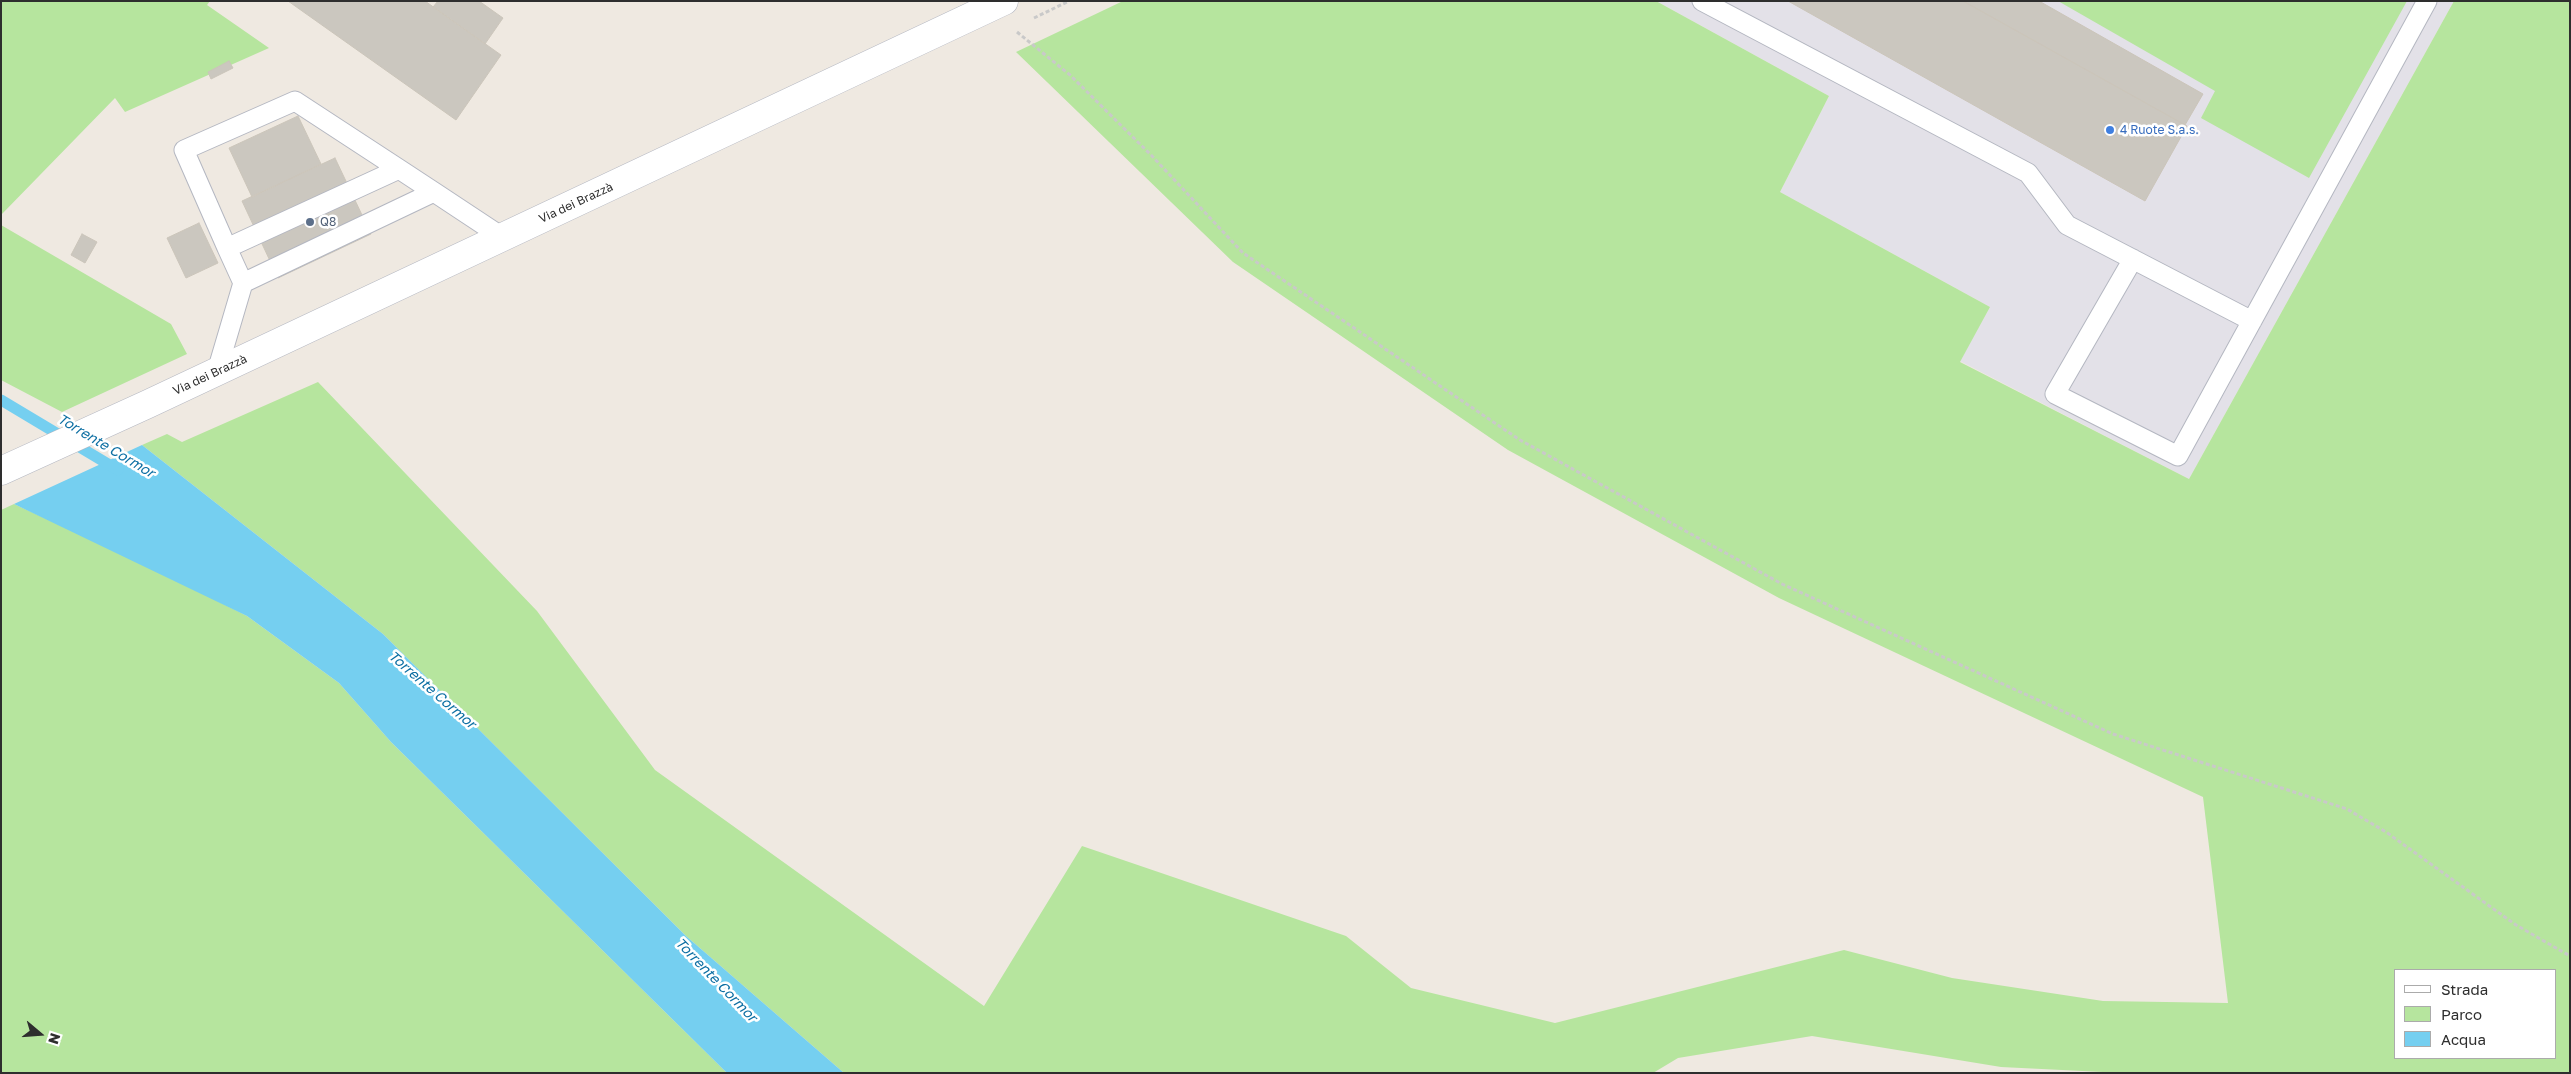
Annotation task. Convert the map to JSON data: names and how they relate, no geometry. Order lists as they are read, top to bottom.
{
  "streets": {
    "main road": ["Via dei Brazzà"]
  },
  "water": ["Torrente Cormor"],
  "places": ["4 Ruote S.a.s.", "Q8"],
  "legend": ["Strada", "Parco", "Acqua"],
  "north": "right"
}
